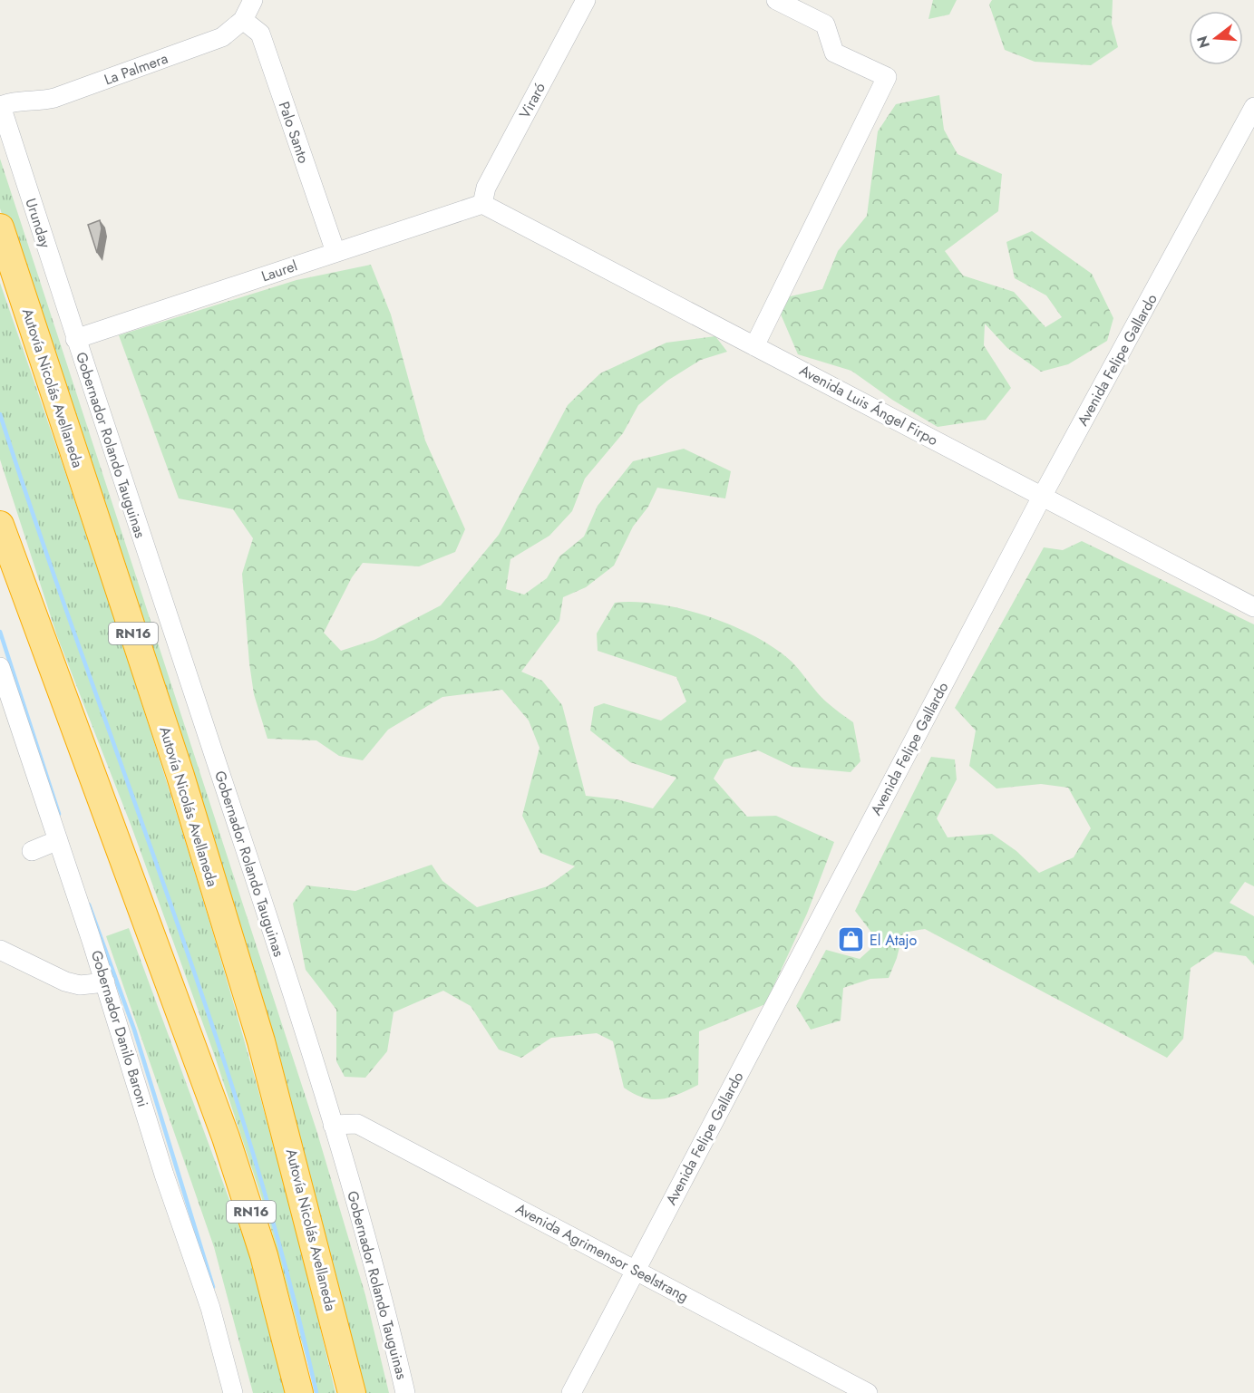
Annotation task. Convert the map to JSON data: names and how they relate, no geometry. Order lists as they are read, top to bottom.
{
  "streets": {
    "highway": ["Autovía Nicolás Avellaneda", "RN16"],
    "street": [
      "La Palmera",
      "Viraró",
      "Palo Santo",
      "Urunday",
      "Laurel",
      "Avenida Felipe Gallardo",
      "Avenida Luis Ángel Firpo",
      "Gobernador Rolando Tauguinas",
      "Gobernador Danilo Baroni",
      "Avenida Agrimensor Seelstrang"
    ]
  },
  "crossings": [
    ["La Palmera", "Palo Santo"],
    ["La Palmera", "Urunday"],
    ["Viraró", "Laurel"],
    ["Viraró", "Avenida Luis Ángel Firpo"],
    ["Palo Santo", "Laurel"],
    ["Urunday", "Laurel"],
    ["Urunday", "Gobernador Rolando Tauguinas"],
    ["Laurel", "Avenida Luis Ángel Firpo"],
    ["Laurel", "Gobernador Rolando Tauguinas"],
    ["Avenida Felipe Gallardo", "Avenida Luis Ángel Firpo"],
    ["Avenida Felipe Gallardo", "Avenida Agrimensor Seelstrang"],
    ["Gobernador Rolando Tauguinas", "Avenida Agrimensor Seelstrang"]
  ],
  "places": {
    "shop": ["El Atajo"]
  },
  "north": "left"
}
